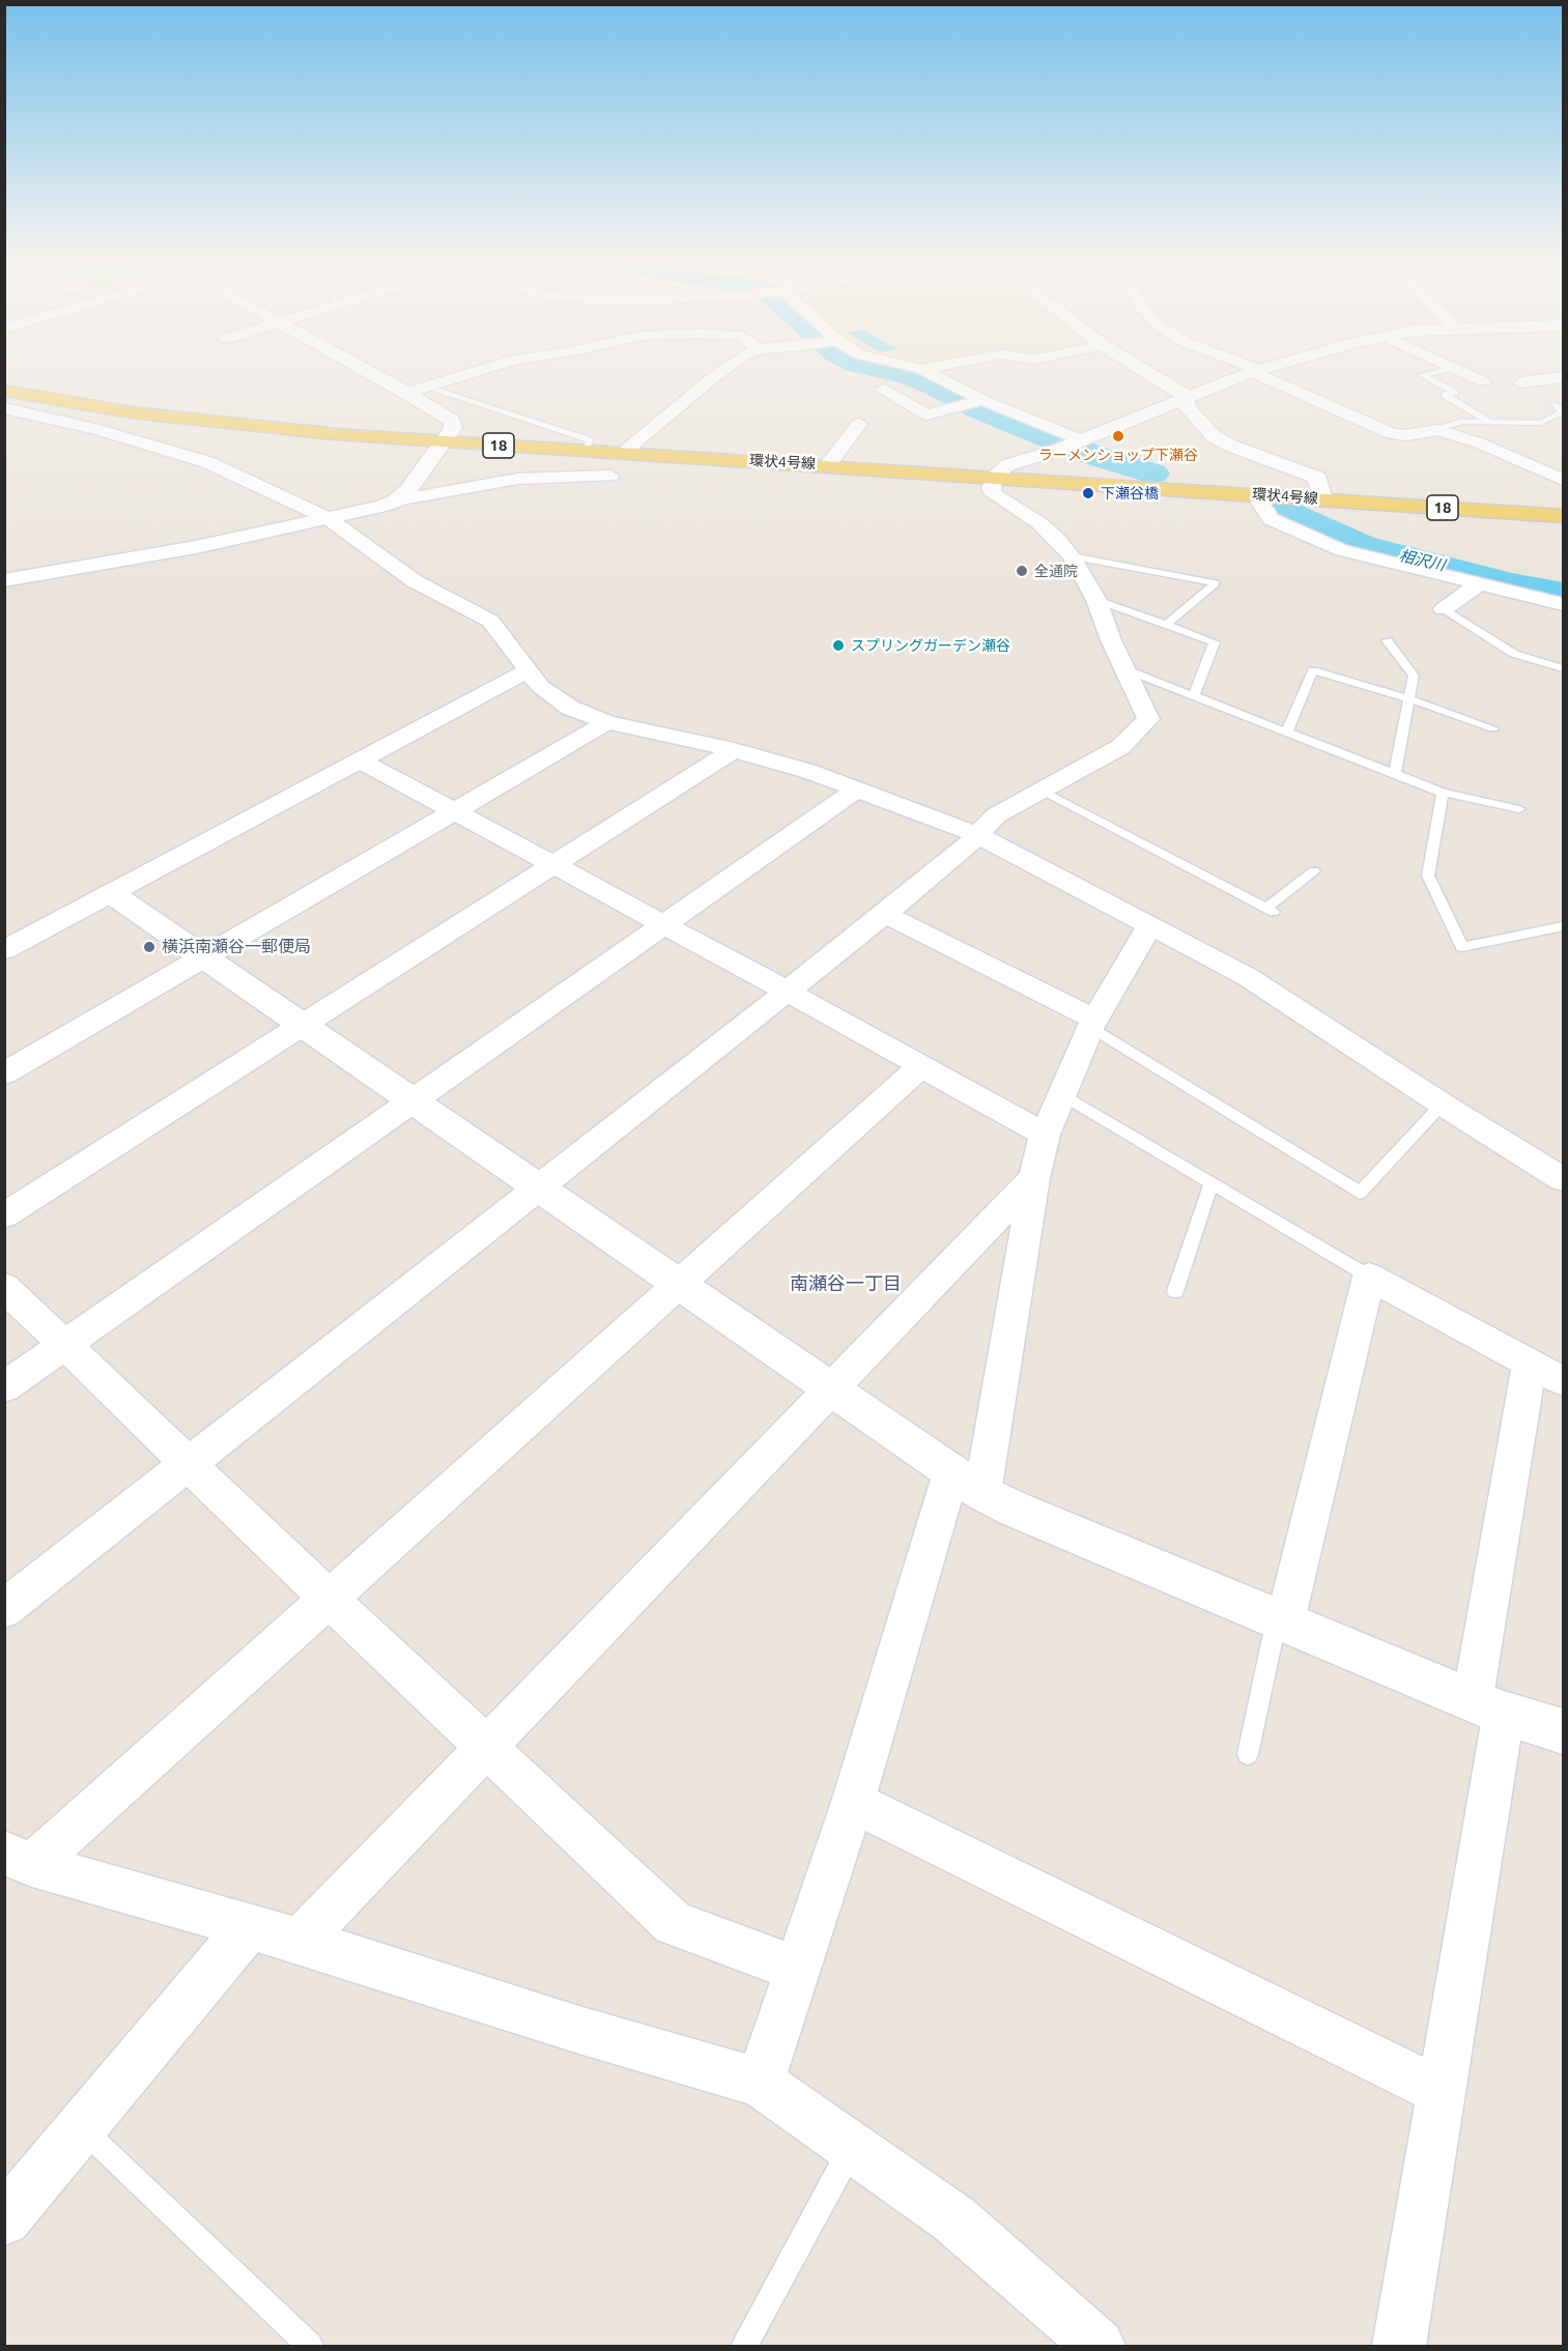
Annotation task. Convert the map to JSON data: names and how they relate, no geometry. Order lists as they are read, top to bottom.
{
  "streets": {
    "main road": ["18", "環状4号線"]
  },
  "districts": ["南瀬谷一丁目"],
  "water": ["相沢川"],
  "places": [
    "ラーメンショップ下瀬谷",
    "下瀬谷橋",
    "全通院",
    "スプリングガーデン瀬谷",
    "横浜南瀬谷一郵便局"
  ]
}
